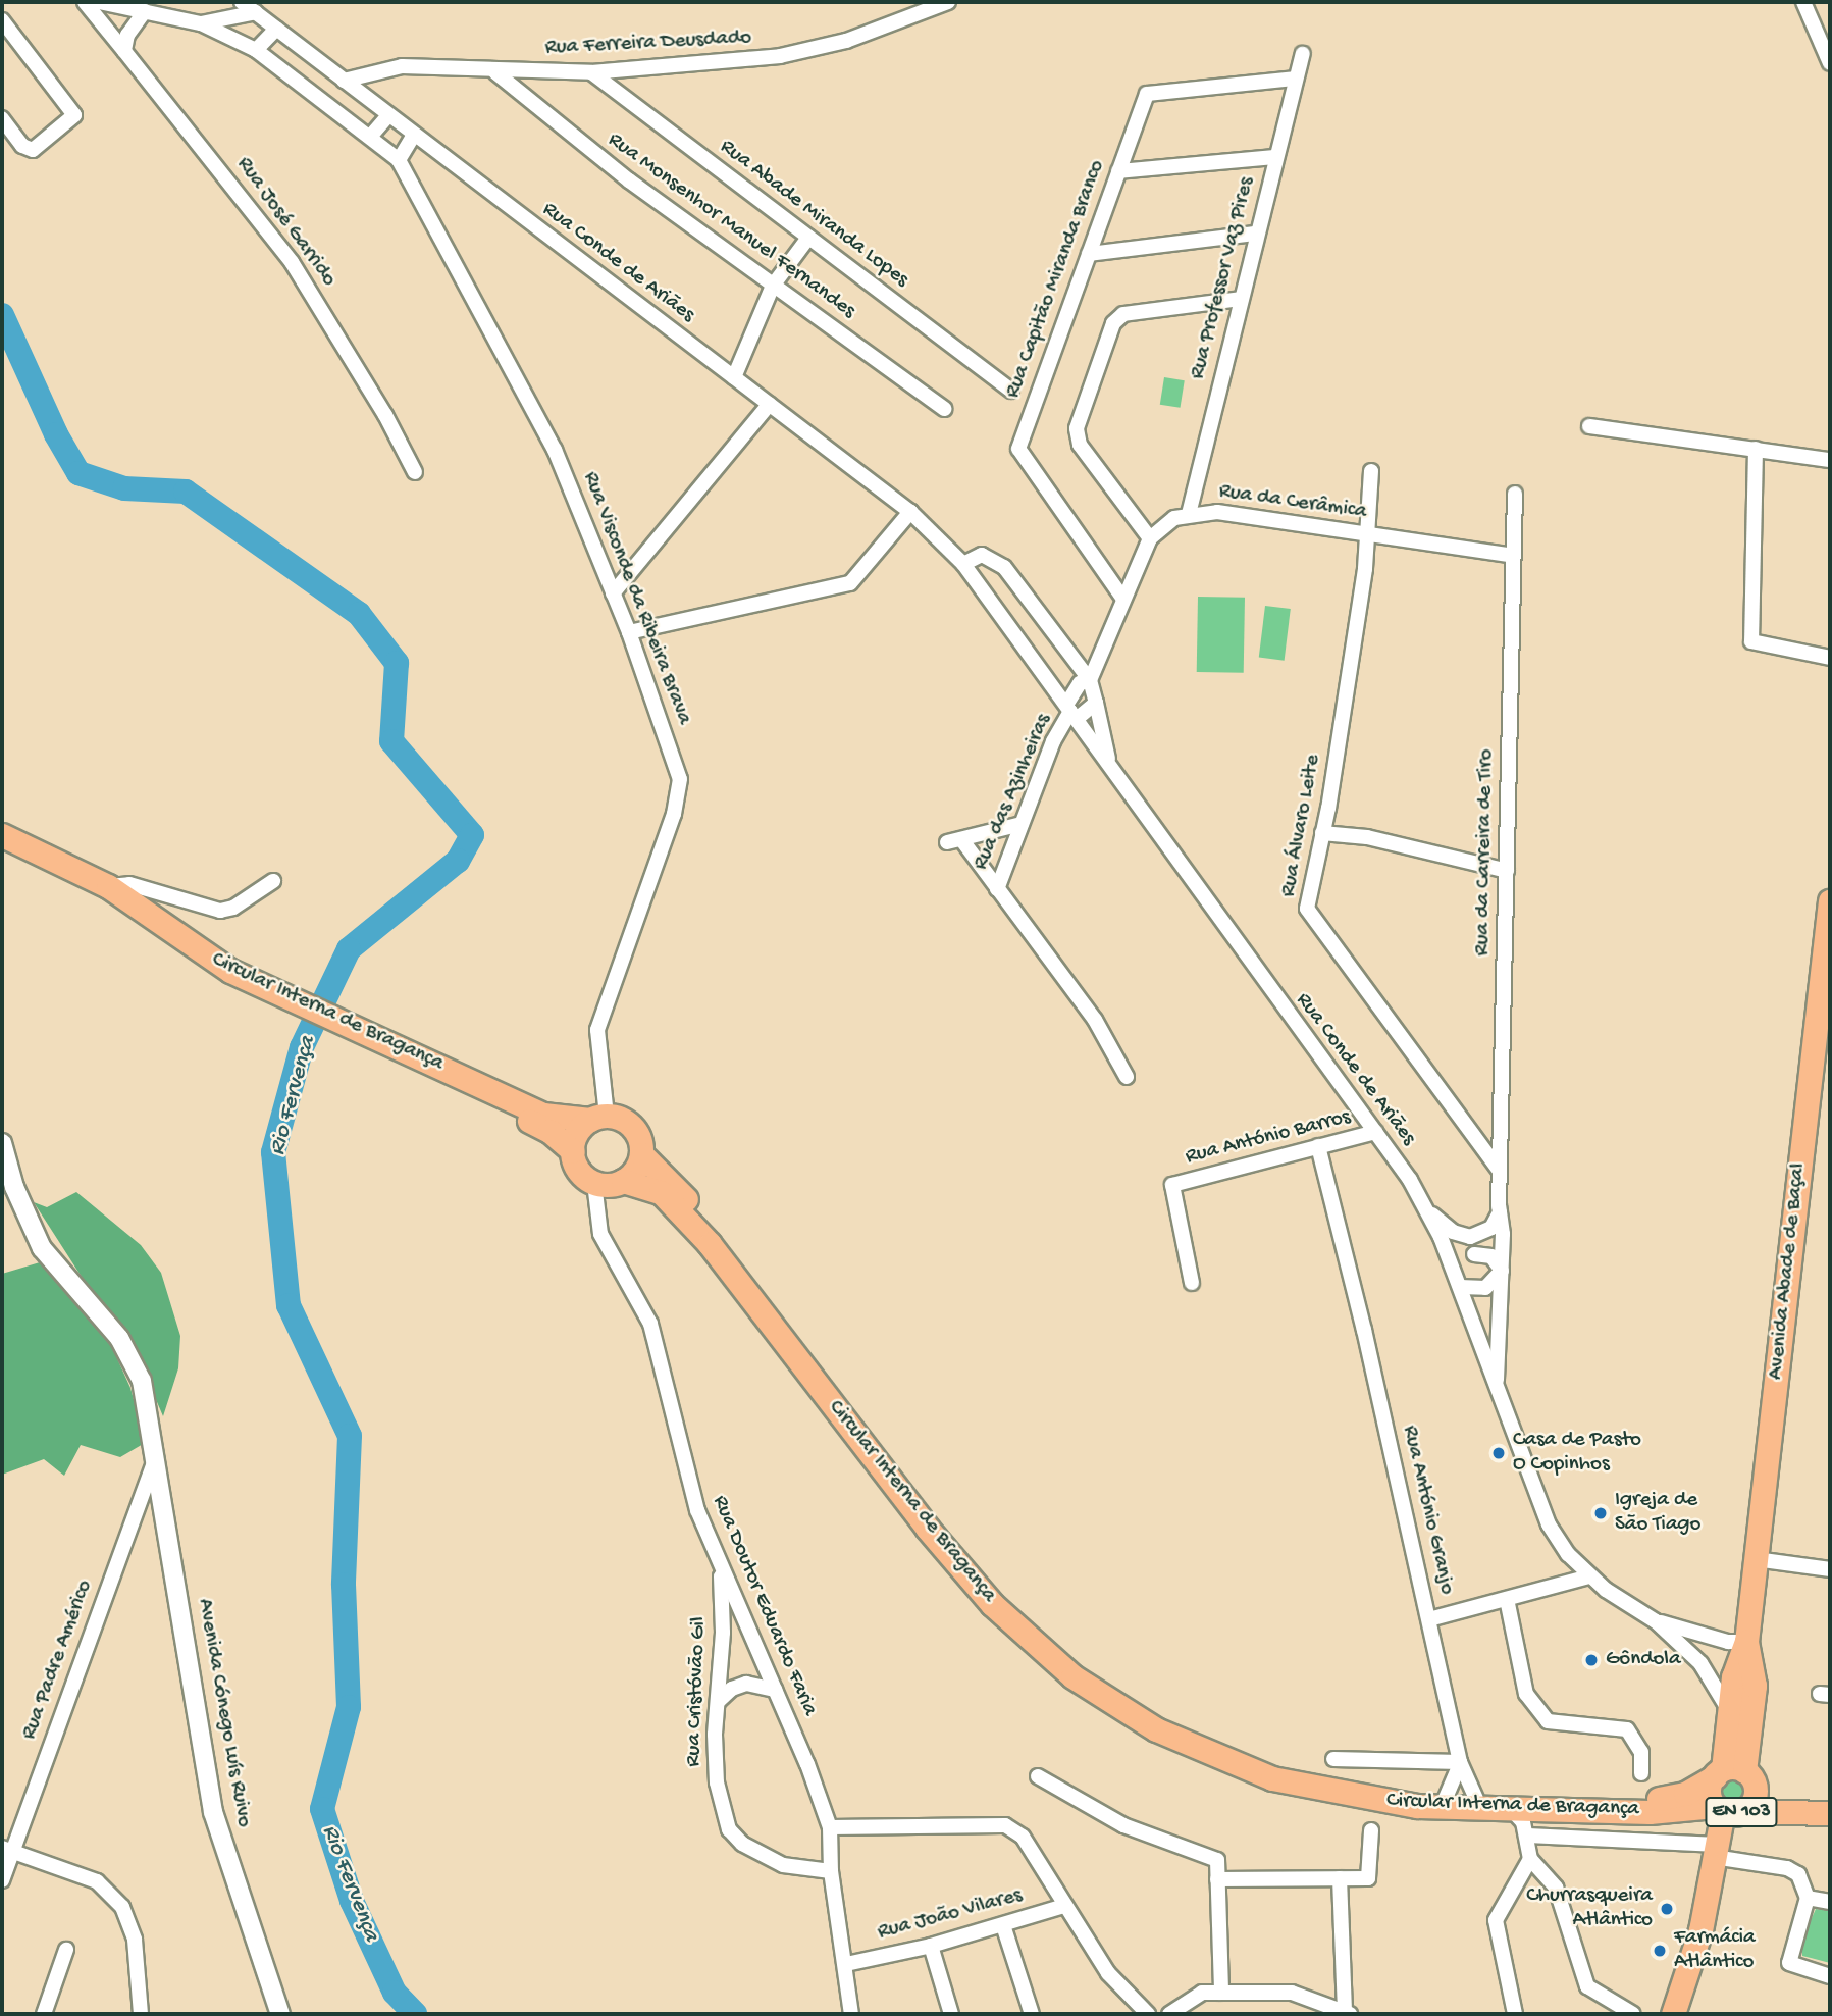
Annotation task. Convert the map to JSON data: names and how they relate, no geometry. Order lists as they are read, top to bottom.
{
  "streets": {
    "main road": ["Circular Interna de Bragança", "Avenida Abade de Baçal", "EN 103"],
    "street": [
      "Rua Ferreira Deusdado",
      "Rua Abade Miranda Lopes",
      "Rua José Garrido",
      "Rua Monsenhor Manuel Fernandes",
      "Rua Conde de Ariães",
      "Rua Professor Vaz Pires",
      "Rua Capitão Miranda Branco",
      "Rua da Cerâmica",
      "Rua Visconde da Ribeira Brava",
      "Rua das Azinheiras",
      "Rua Álvaro Leite",
      "Rua da Carreira de Tiro",
      "Rua António Barros",
      "Rua António Granjo",
      "Rua Doutor Eduardo Faria",
      "Rua Padre Américo",
      "Rua Cristóvão Gil",
      "Avenida Cónego Luís Ruivo",
      "Rua João Vilares"
    ]
  },
  "crossings": [
    ["Rua Ferreira Deusdado", "Rua Abade Miranda Lopes"],
    ["Rua Ferreira Deusdado", "Rua Monsenhor Manuel Fernandes"],
    ["Rua Ferreira Deusdado", "Rua Conde de Ariães"],
    ["Rua Conde de Ariães", "Rua das Azinheiras"],
    ["Rua Conde de Ariães", "Rua da Carreira de Tiro"],
    ["Rua Conde de Ariães", "Rua António Barros"],
    ["Rua Conde de Ariães", "Avenida Abade de Baçal"],
    ["Rua Professor Vaz Pires", "Rua Capitão Miranda Branco"],
    ["Rua Professor Vaz Pires", "Rua da Cerâmica"],
    ["Rua Capitão Miranda Branco", "Rua da Cerâmica"],
    ["Rua da Cerâmica", "Rua das Azinheiras"],
    ["Rua da Cerâmica", "Rua Álvaro Leite"],
    ["Rua da Cerâmica", "Rua da Carreira de Tiro"],
    ["Rua Visconde da Ribeira Brava", "Circular Interna de Bragança"],
    ["Rua Visconde da Ribeira Brava", "Rua Doutor Eduardo Faria"],
    ["Rua Álvaro Leite", "Rua da Carreira de Tiro"],
    ["Circular Interna de Bragança", "Avenida Abade de Baçal"],
    ["Circular Interna de Bragança", "Rua António Granjo"],
    ["Circular Interna de Bragança", "Rua Doutor Eduardo Faria"],
    ["Rua António Barros", "Rua António Granjo"],
    ["Rua Doutor Eduardo Faria", "Rua Cristóvão Gil"],
    ["Rua Doutor Eduardo Faria", "Rua João Vilares"],
    ["Rua Padre Américo", "Avenida Cónego Luís Ruivo"]
  ],
  "water": ["Rio Fervença"],
  "places": [
    "Casa de Pasto O Copinhos",
    "Igreja de São Tiago",
    "Gôndola",
    "Churrasqueira Atlântico",
    "Farmácia Atlântico"
  ]
}
